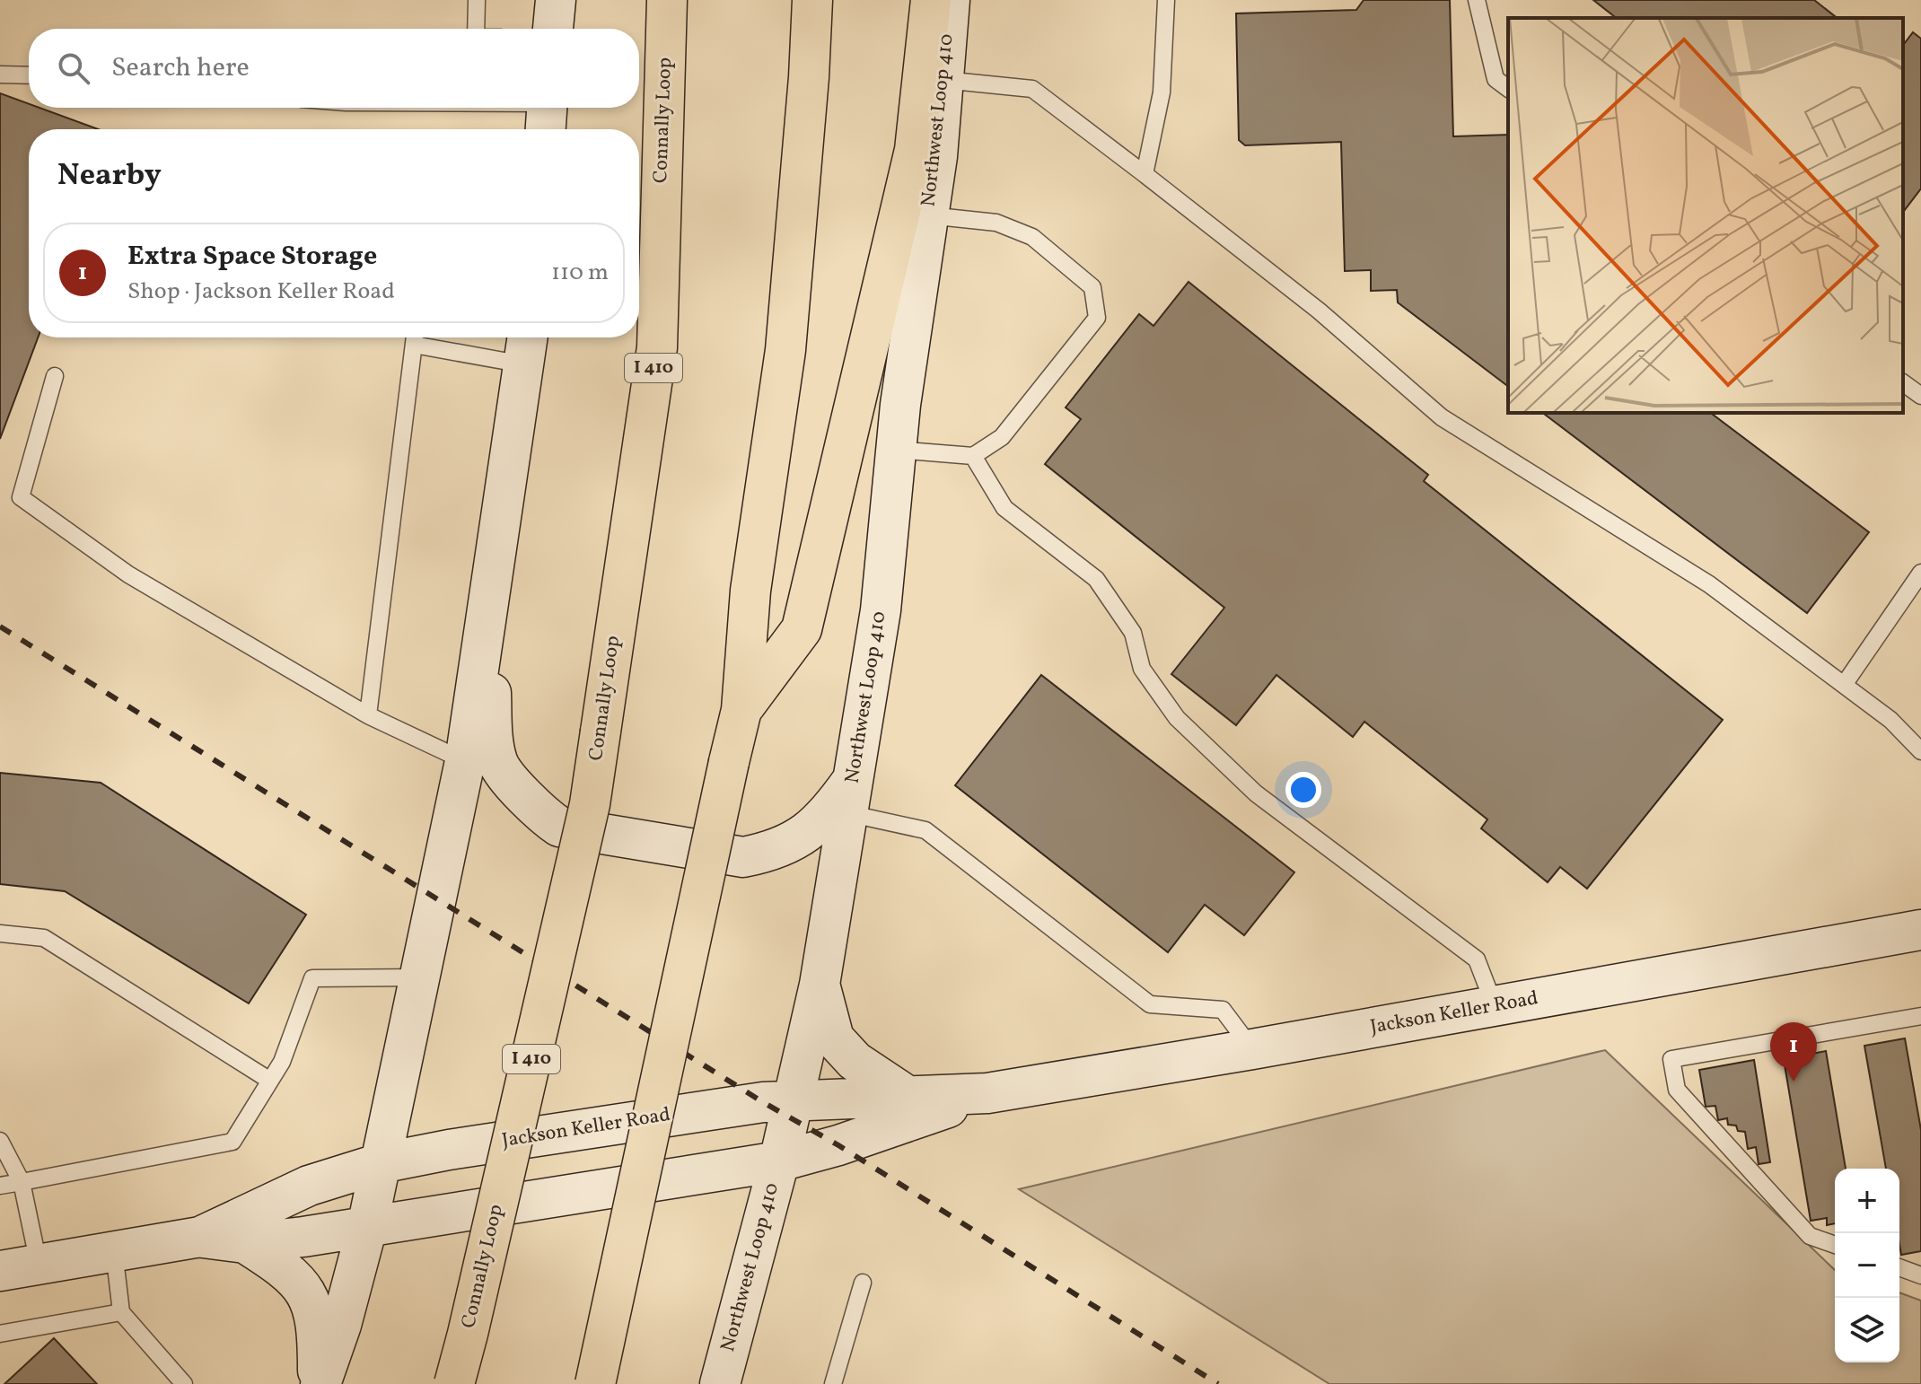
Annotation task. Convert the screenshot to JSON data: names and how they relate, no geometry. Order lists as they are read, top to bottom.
{
  "streets": {
    "highway": ["Connally Loop", "I 410"],
    "main road": ["Northwest Loop 410", "Jackson Keller Road"]
  },
  "crossings": [
    ["Northwest Loop 410", "Jackson Keller Road"]
  ],
  "page": {
    "search": "Search here",
    "heading": "Nearby",
    "list": [
      {
        "mark": "1",
        "name": "Extra Space Storage",
        "note": "Shop · Jackson Keller Road",
        "value": "110 m"
      }
    ],
    "pins": "1",
    "map_buttons": ["+", "−"]
  }
}
